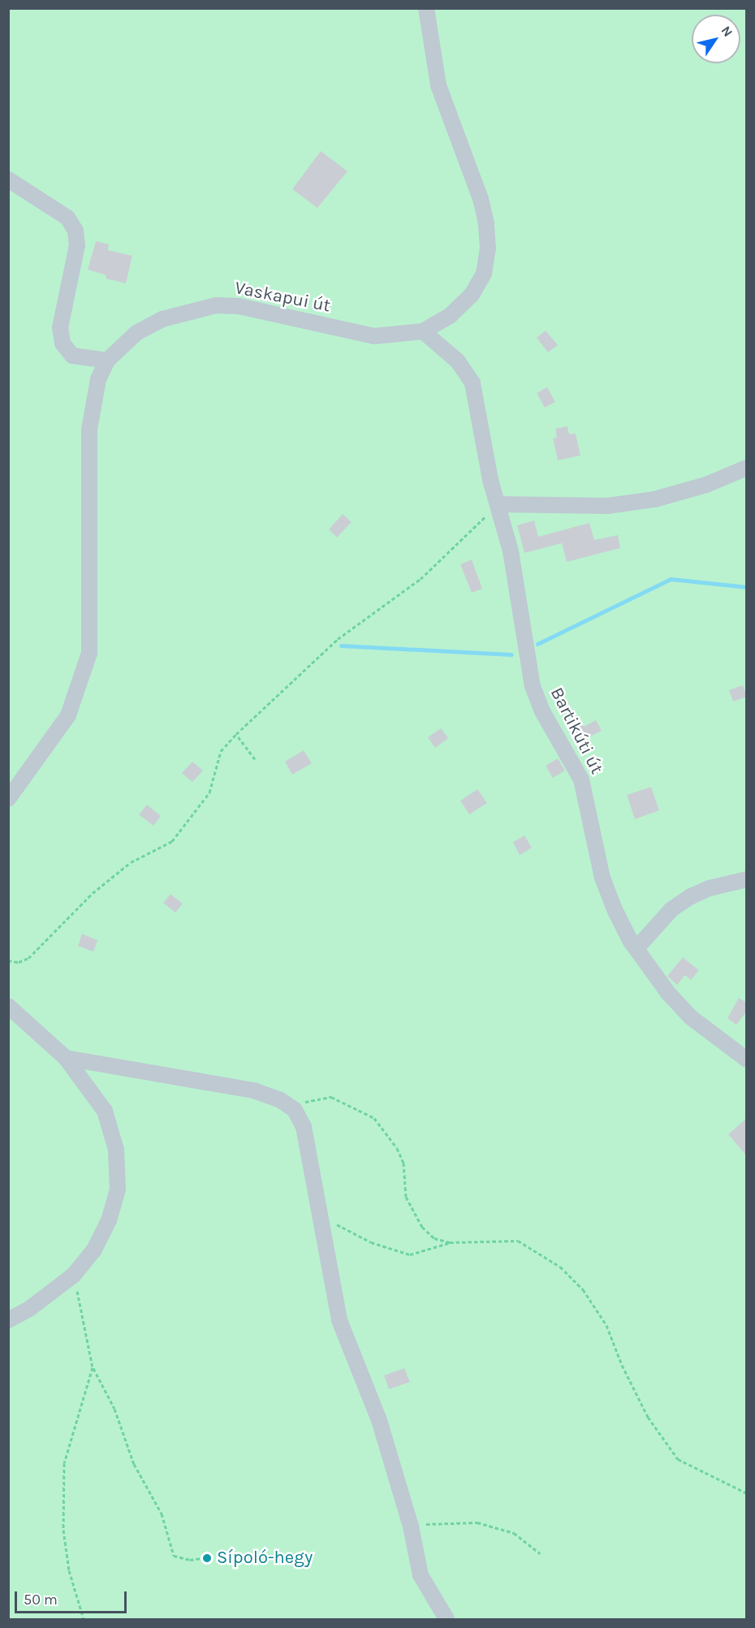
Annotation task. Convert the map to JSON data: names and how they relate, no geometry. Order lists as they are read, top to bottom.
{
  "streets": {
    "street": ["Vaskapui út", "Bartikúti út"]
  },
  "crossings": [
    ["Vaskapui út", "Bartikúti út"]
  ],
  "places": ["Sípoló-hegy"],
  "scale_bar": "50 m",
  "north": "top right"
}
